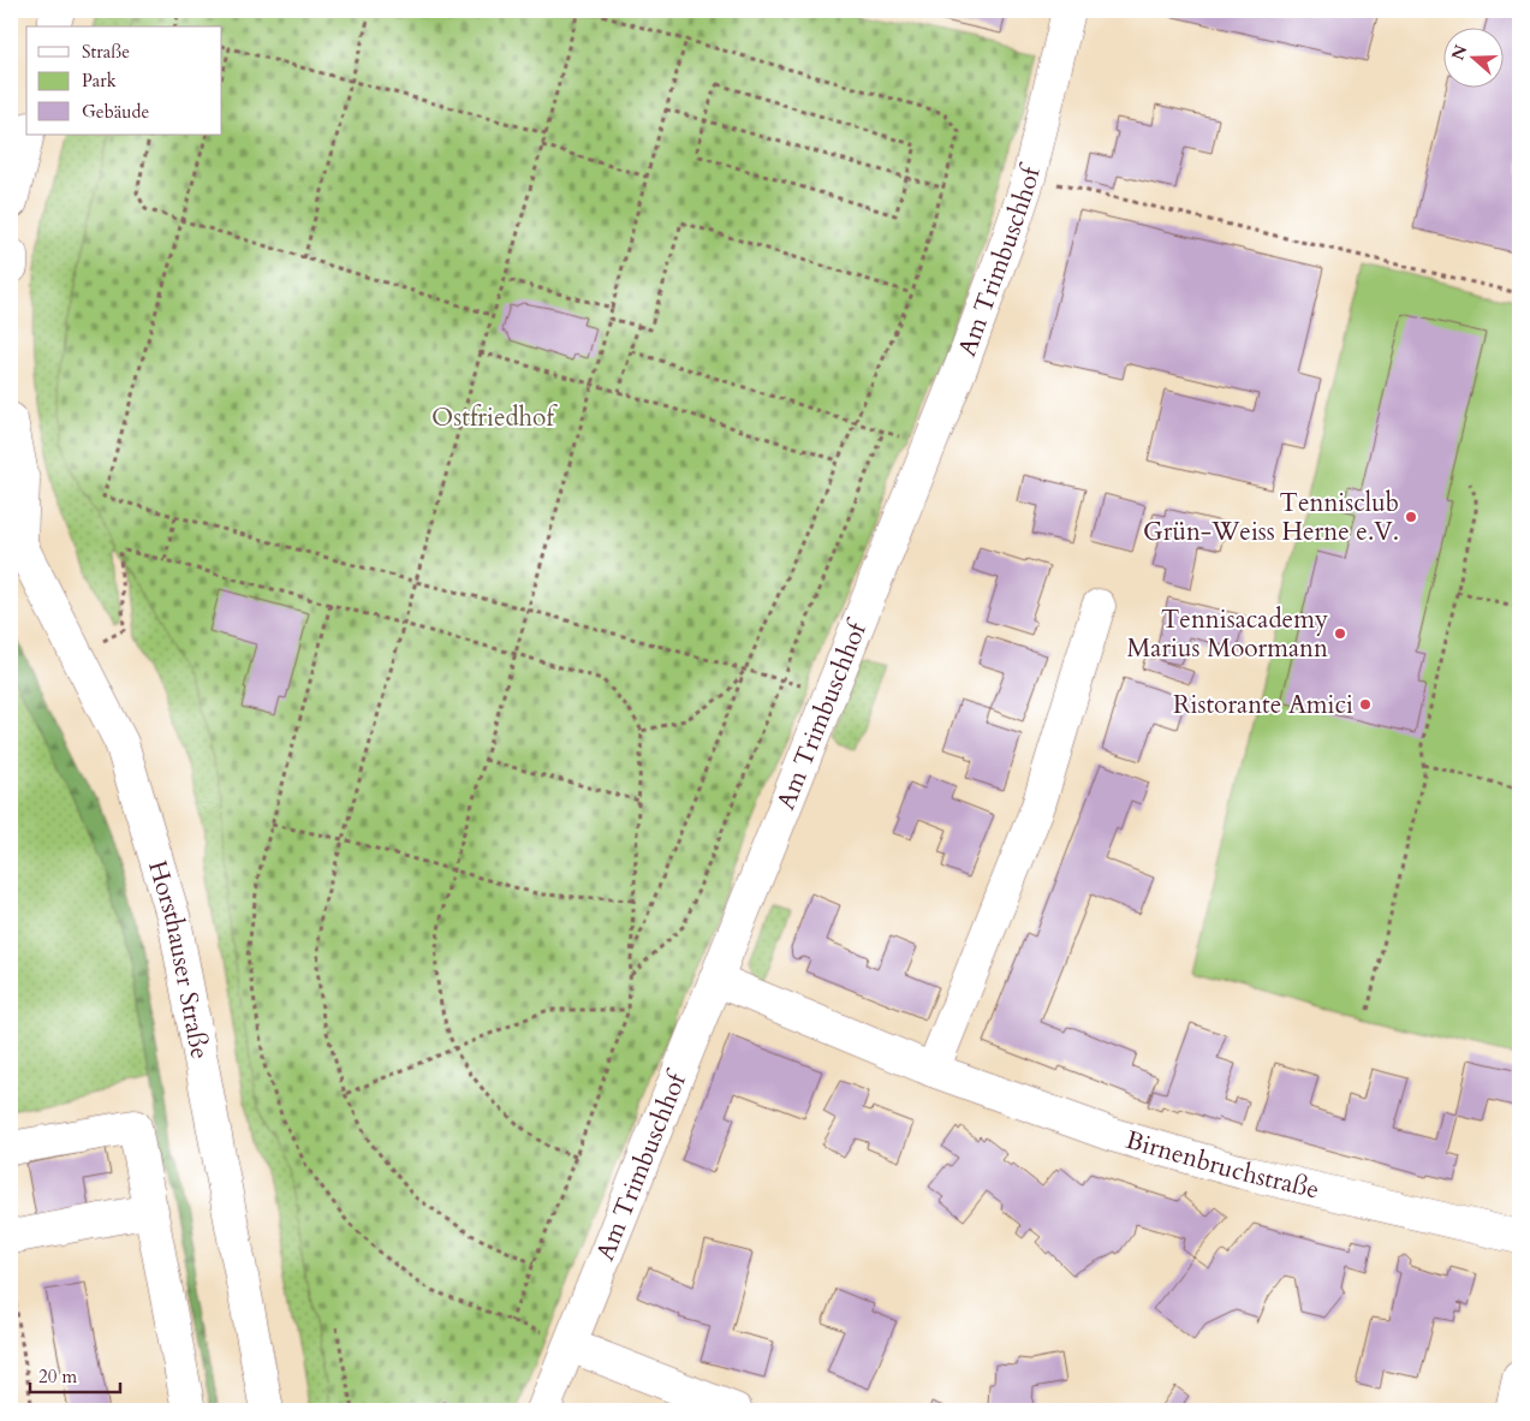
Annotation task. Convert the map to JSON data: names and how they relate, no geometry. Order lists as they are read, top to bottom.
{
  "streets": {
    "street": ["Am Trimbuschhof", "Horsthauser Straße", "Birnenbruchstraße"]
  },
  "crossings": [
    ["Am Trimbuschhof", "Birnenbruchstraße"]
  ],
  "parks": ["Ostfriedhof"],
  "places": ["Tennisclub Grün-Weiss Herne e.V.", "Tennisacademy Marius Moormann", "Ristorante Amici"],
  "legend": ["Straße", "Park", "Gebäude"],
  "scale_bar": "20 m",
  "north": "left"
}
